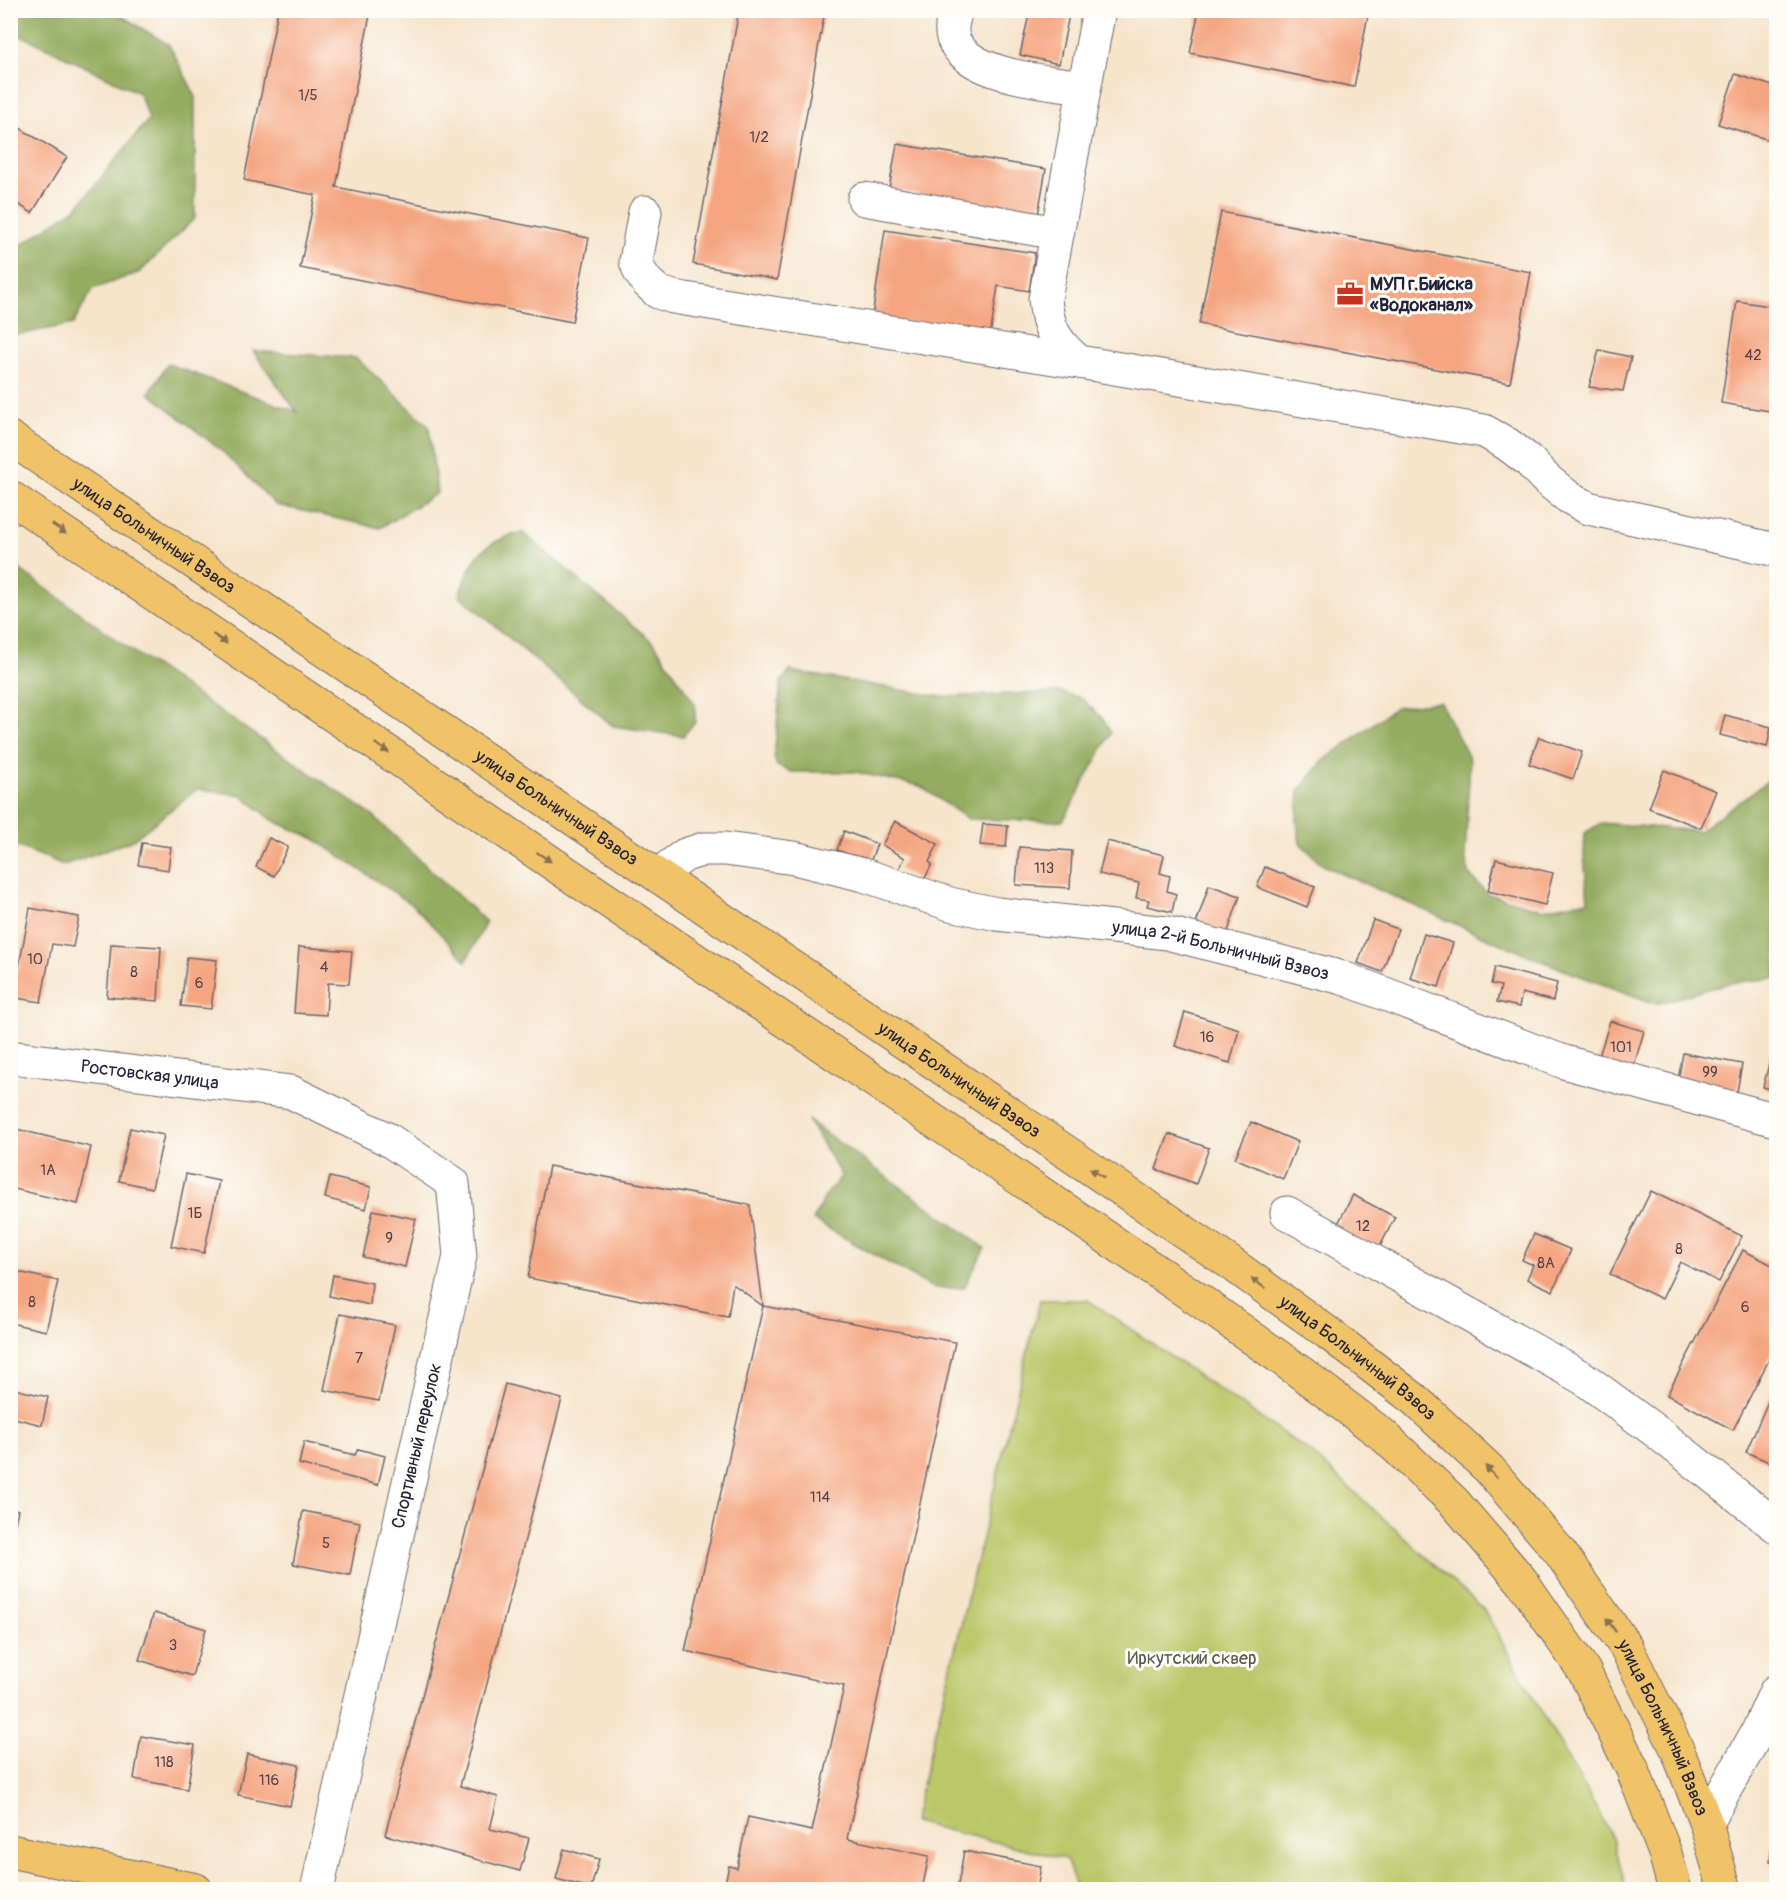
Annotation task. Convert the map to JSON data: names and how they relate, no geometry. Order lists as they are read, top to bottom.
{
  "streets": {
    "main road": ["улица Больничный Взвоз"],
    "street": ["улица 2-й Больничный Взвоз", "Ростовская улица", "Спортивный переулок"]
  },
  "crossings": [
    ["улица Больничный Взвоз", "улица 2-й Больничный Взвоз"],
    ["Ростовская улица", "Спортивный переулок"]
  ],
  "parks": ["Иркутский сквер"],
  "places": {
    "office": ["МУП г.Бийска «Водоканал»"]
  },
  "house_numbers": [
    "1/5",
    "1/2",
    "42",
    "113",
    "10",
    "4",
    "8",
    "6",
    "16",
    "101",
    "99",
    "1А",
    "1Б",
    "12",
    "9",
    "8",
    "8А",
    "8",
    "6",
    "7",
    "114",
    "5",
    "3",
    "118",
    "116"
  ]
}
